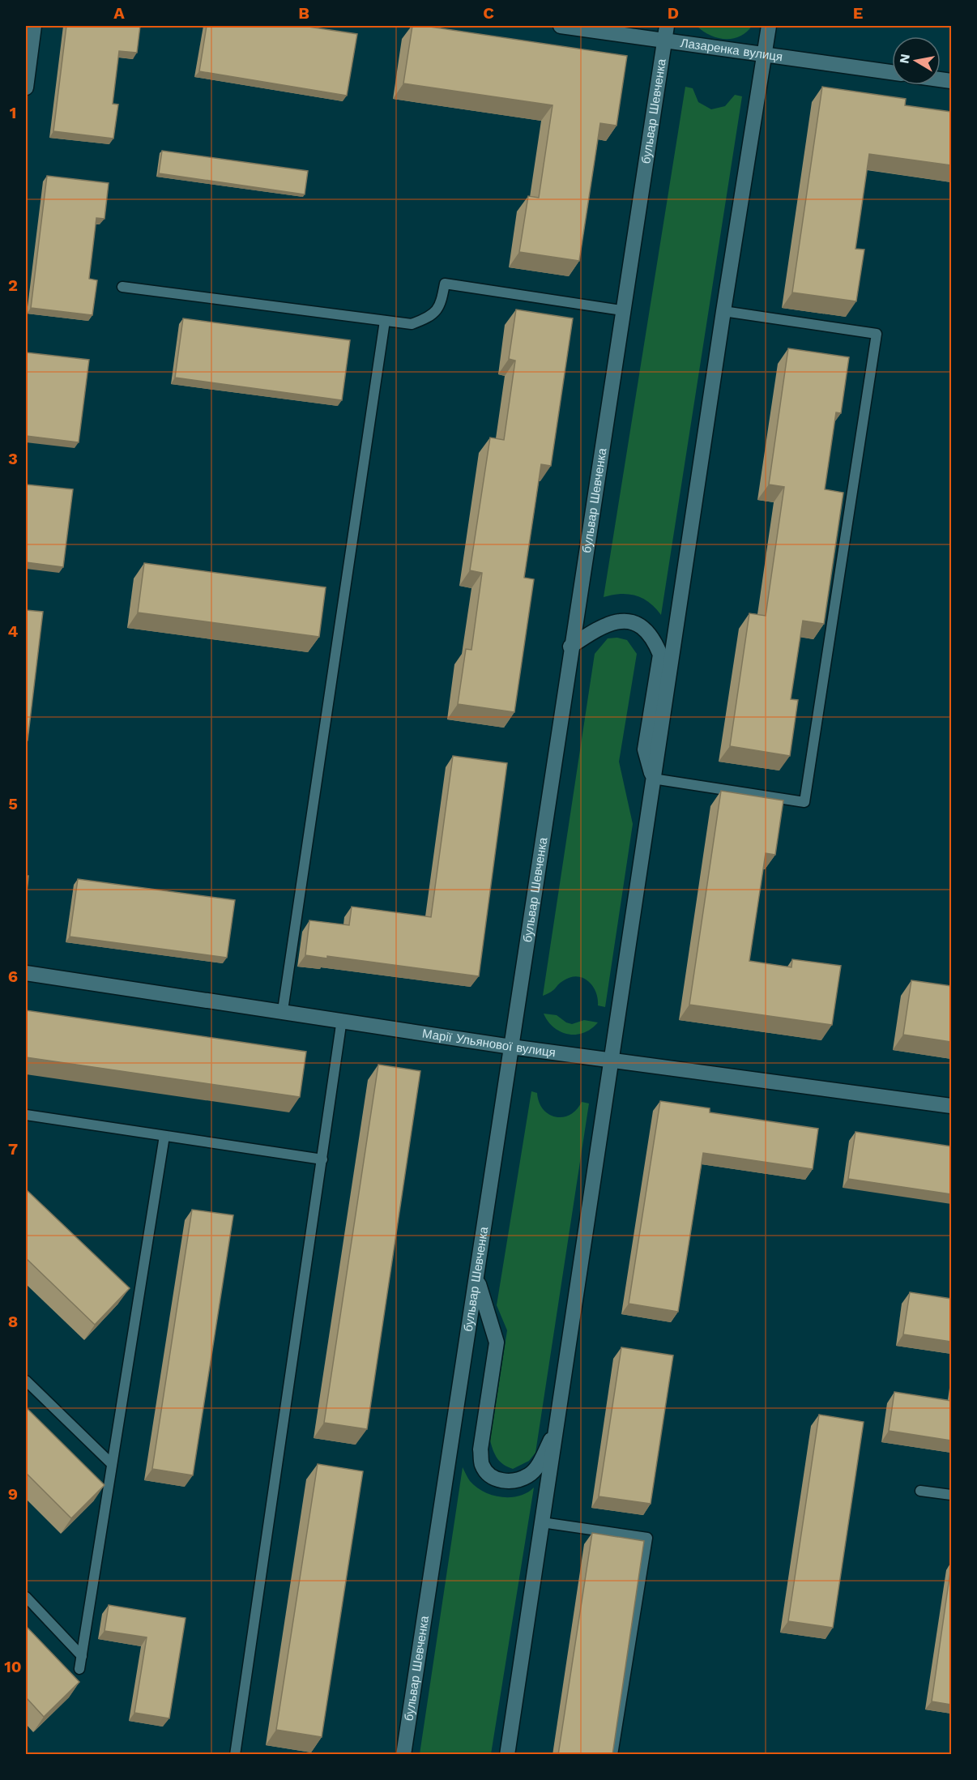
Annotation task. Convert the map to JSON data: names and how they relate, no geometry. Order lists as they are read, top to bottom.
{
  "streets": {
    "main road": ["Лазаренка вулиця", "бульвар Шевченка", "Марії Ульянової вулиця"]
  },
  "crossings": [
    ["Лазаренка вулиця", "бульвар Шевченка"],
    ["бульвар Шевченка", "Марії Ульянової вулиця"]
  ],
  "north": "left",
  "grid": {
    "columns": [
      "A",
      "B",
      "C",
      "D",
      "E"
    ],
    "rows": [
      "1",
      "2",
      "3",
      "4",
      "5",
      "6",
      "7",
      "8",
      "9",
      "10"
    ]
  }
}
